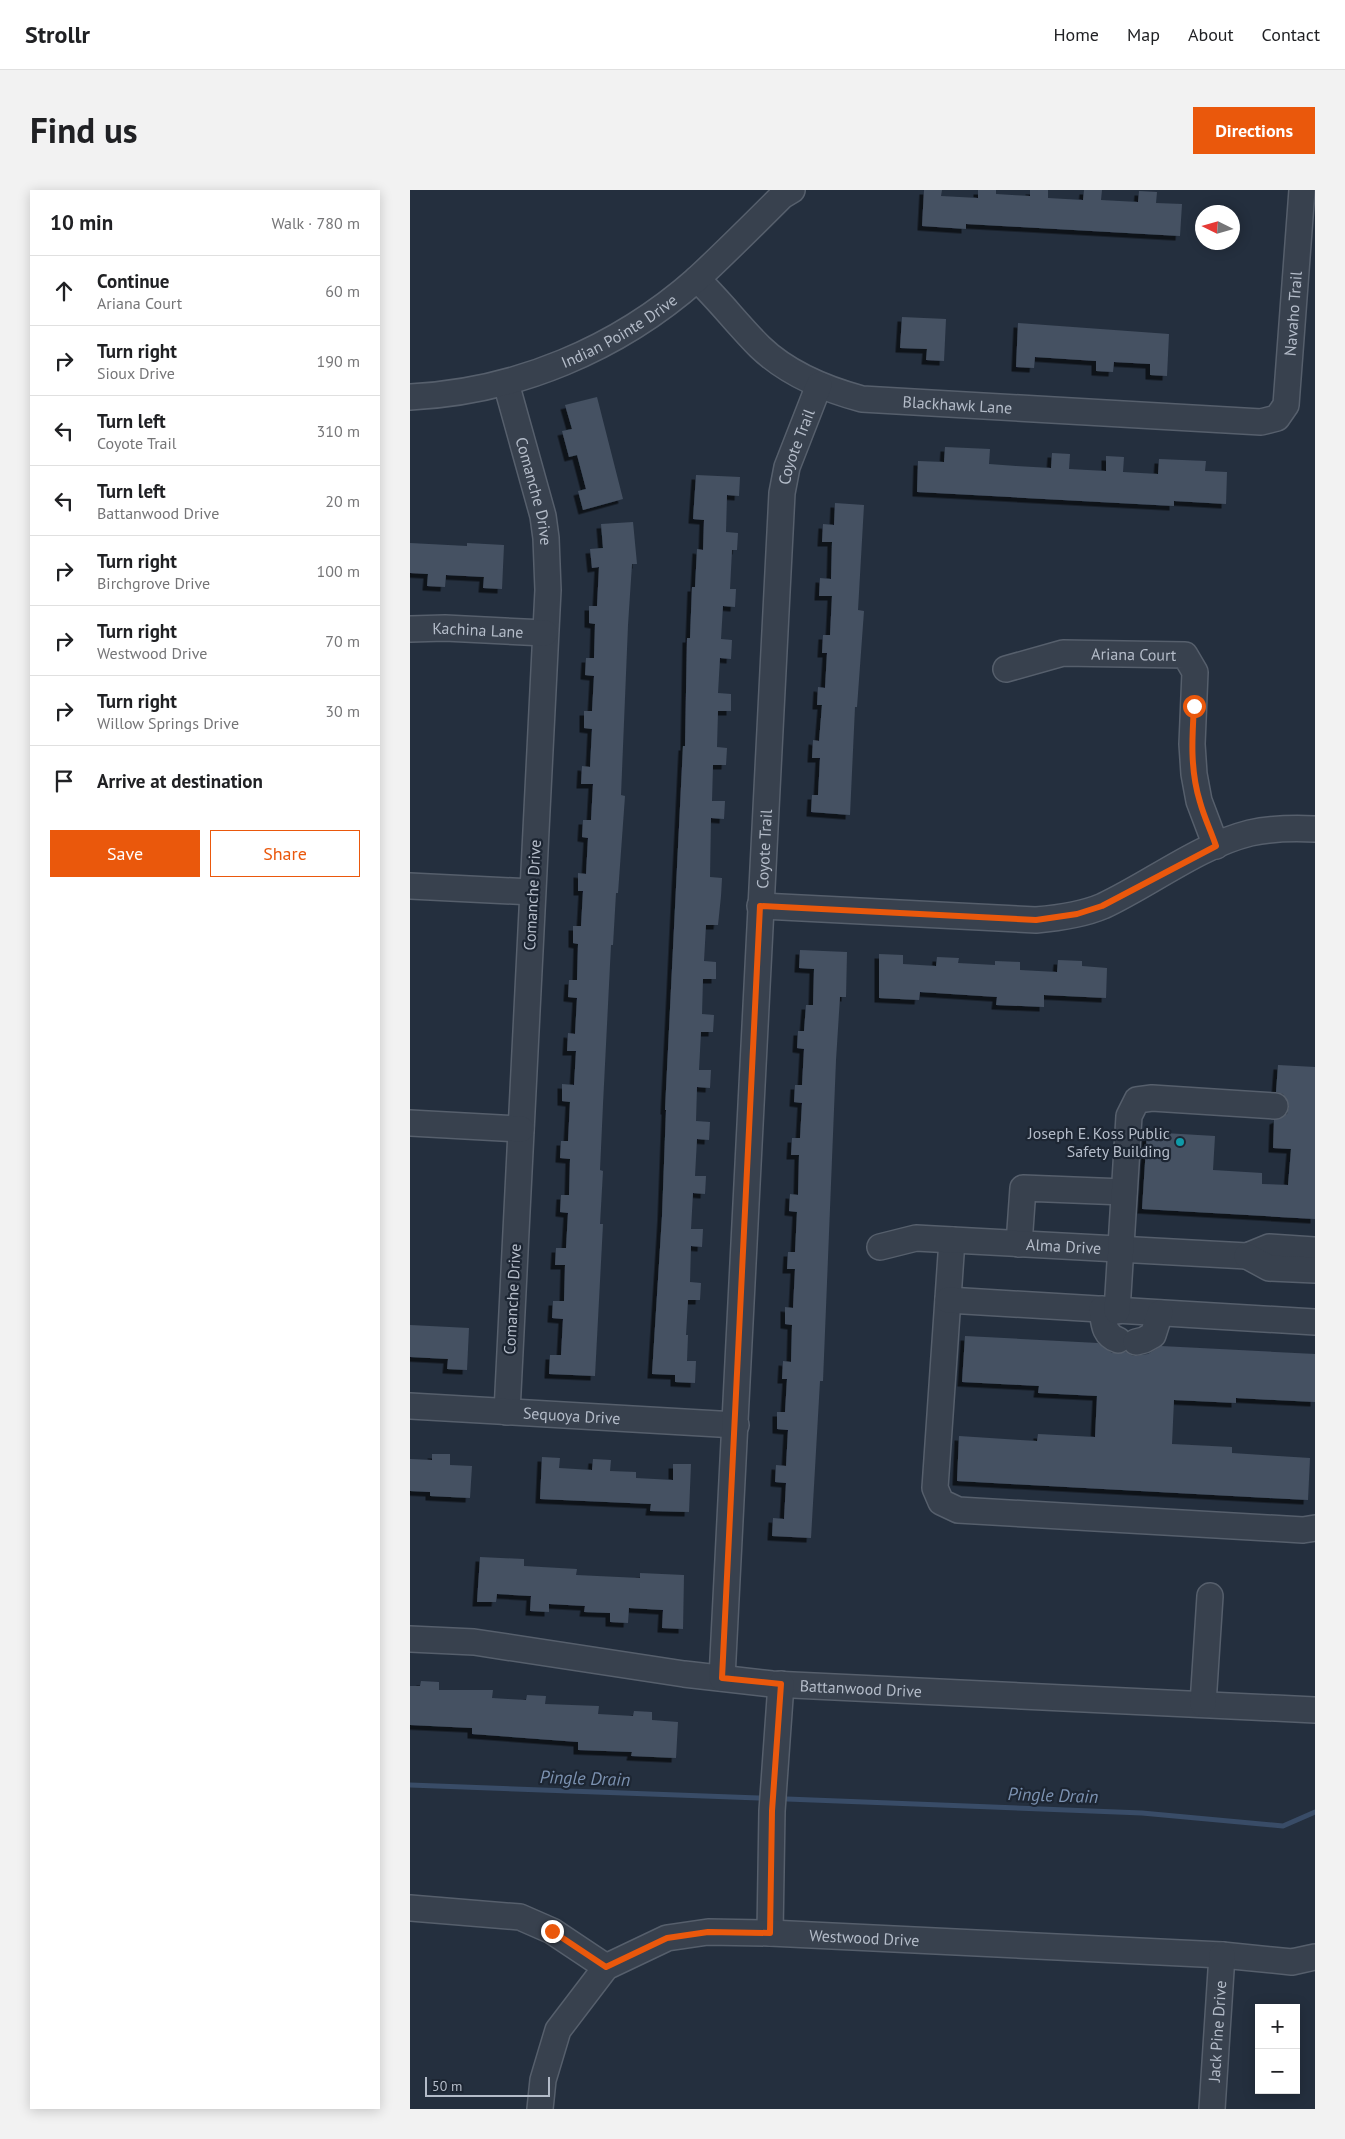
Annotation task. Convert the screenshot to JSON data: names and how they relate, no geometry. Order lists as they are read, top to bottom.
{
  "streets": {
    "street": [
      "Navaho Trail",
      "Indian Pointe Drive",
      "Blackhawk Lane",
      "Coyote Trail",
      "Comanche Drive",
      "Kachina Lane",
      "Ariana Court",
      "Alma Drive",
      "Sequoya Drive",
      "Battanwood Drive",
      "Westwood Drive",
      "Jack Pine Drive"
    ]
  },
  "crossings": [
    ["Navaho Trail", "Blackhawk Lane"],
    ["Indian Pointe Drive", "Blackhawk Lane"],
    ["Indian Pointe Drive", "Comanche Drive"],
    ["Blackhawk Lane", "Coyote Trail"],
    ["Coyote Trail", "Sequoya Drive"],
    ["Coyote Trail", "Battanwood Drive"],
    ["Comanche Drive", "Kachina Lane"],
    ["Comanche Drive", "Sequoya Drive"],
    ["Westwood Drive", "Jack Pine Drive"]
  ],
  "water": ["Pingle Drain"],
  "places": ["Joseph E. Koss Public Safety Building"],
  "scale_bar": "50 m",
  "north": "left",
  "page": {
    "header": "Strollr",
    "nav": [
      "Home",
      "Map",
      "About",
      "Contact"
    ],
    "title": "Find us",
    "buttons": [
      "Directions",
      ["Save", "Share"]
    ],
    "heading": ["10 min", "Walk · 780 m"],
    "list": [
      ["Continue", "Ariana Court", "60 m"],
      ["Turn right", "Sioux Drive", "190 m"],
      ["Turn left", "Coyote Trail", "310 m"],
      ["Turn left", "Battanwood Drive", "20 m"],
      ["Turn right", "Birchgrove Drive", "100 m"],
      ["Turn right", "Westwood Drive", "70 m"],
      ["Turn right", "Willow Springs Drive", "30 m"],
      "Arrive at destination"
    ],
    "map_buttons": ["+", "−"],
    "scale": "50 m"
  }
}
